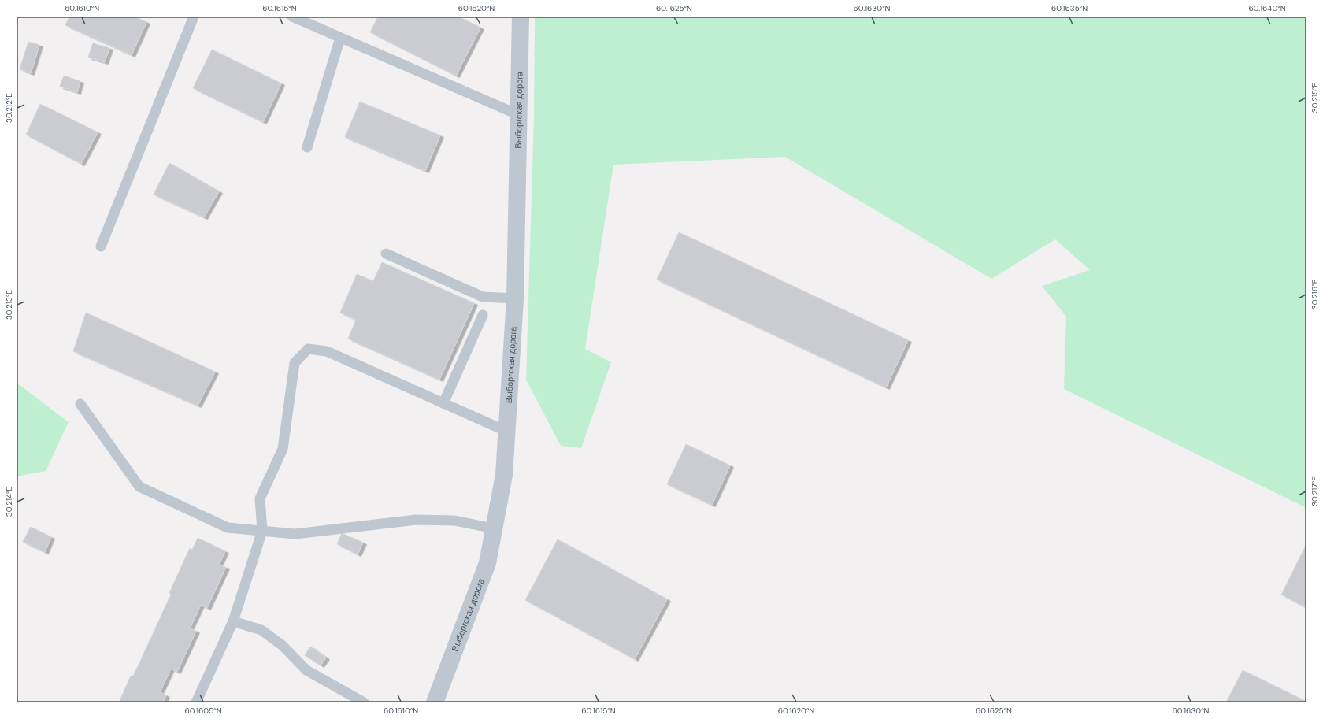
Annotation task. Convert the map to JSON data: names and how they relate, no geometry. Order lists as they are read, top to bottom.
{
  "streets": {
    "street": ["Выборгская дорога"]
  },
  "coordinates": [
    "60.1610°N",
    "60.1615°N",
    "60.1620°N",
    "60.1625°N",
    "60.1630°N",
    "60.1635°N",
    "60.1640°N",
    "30.215°E",
    "30.212°E",
    "30.216°E",
    "30.213°E",
    "30.217°E",
    "30.214°E",
    "60.1605°N"
  ]
}
